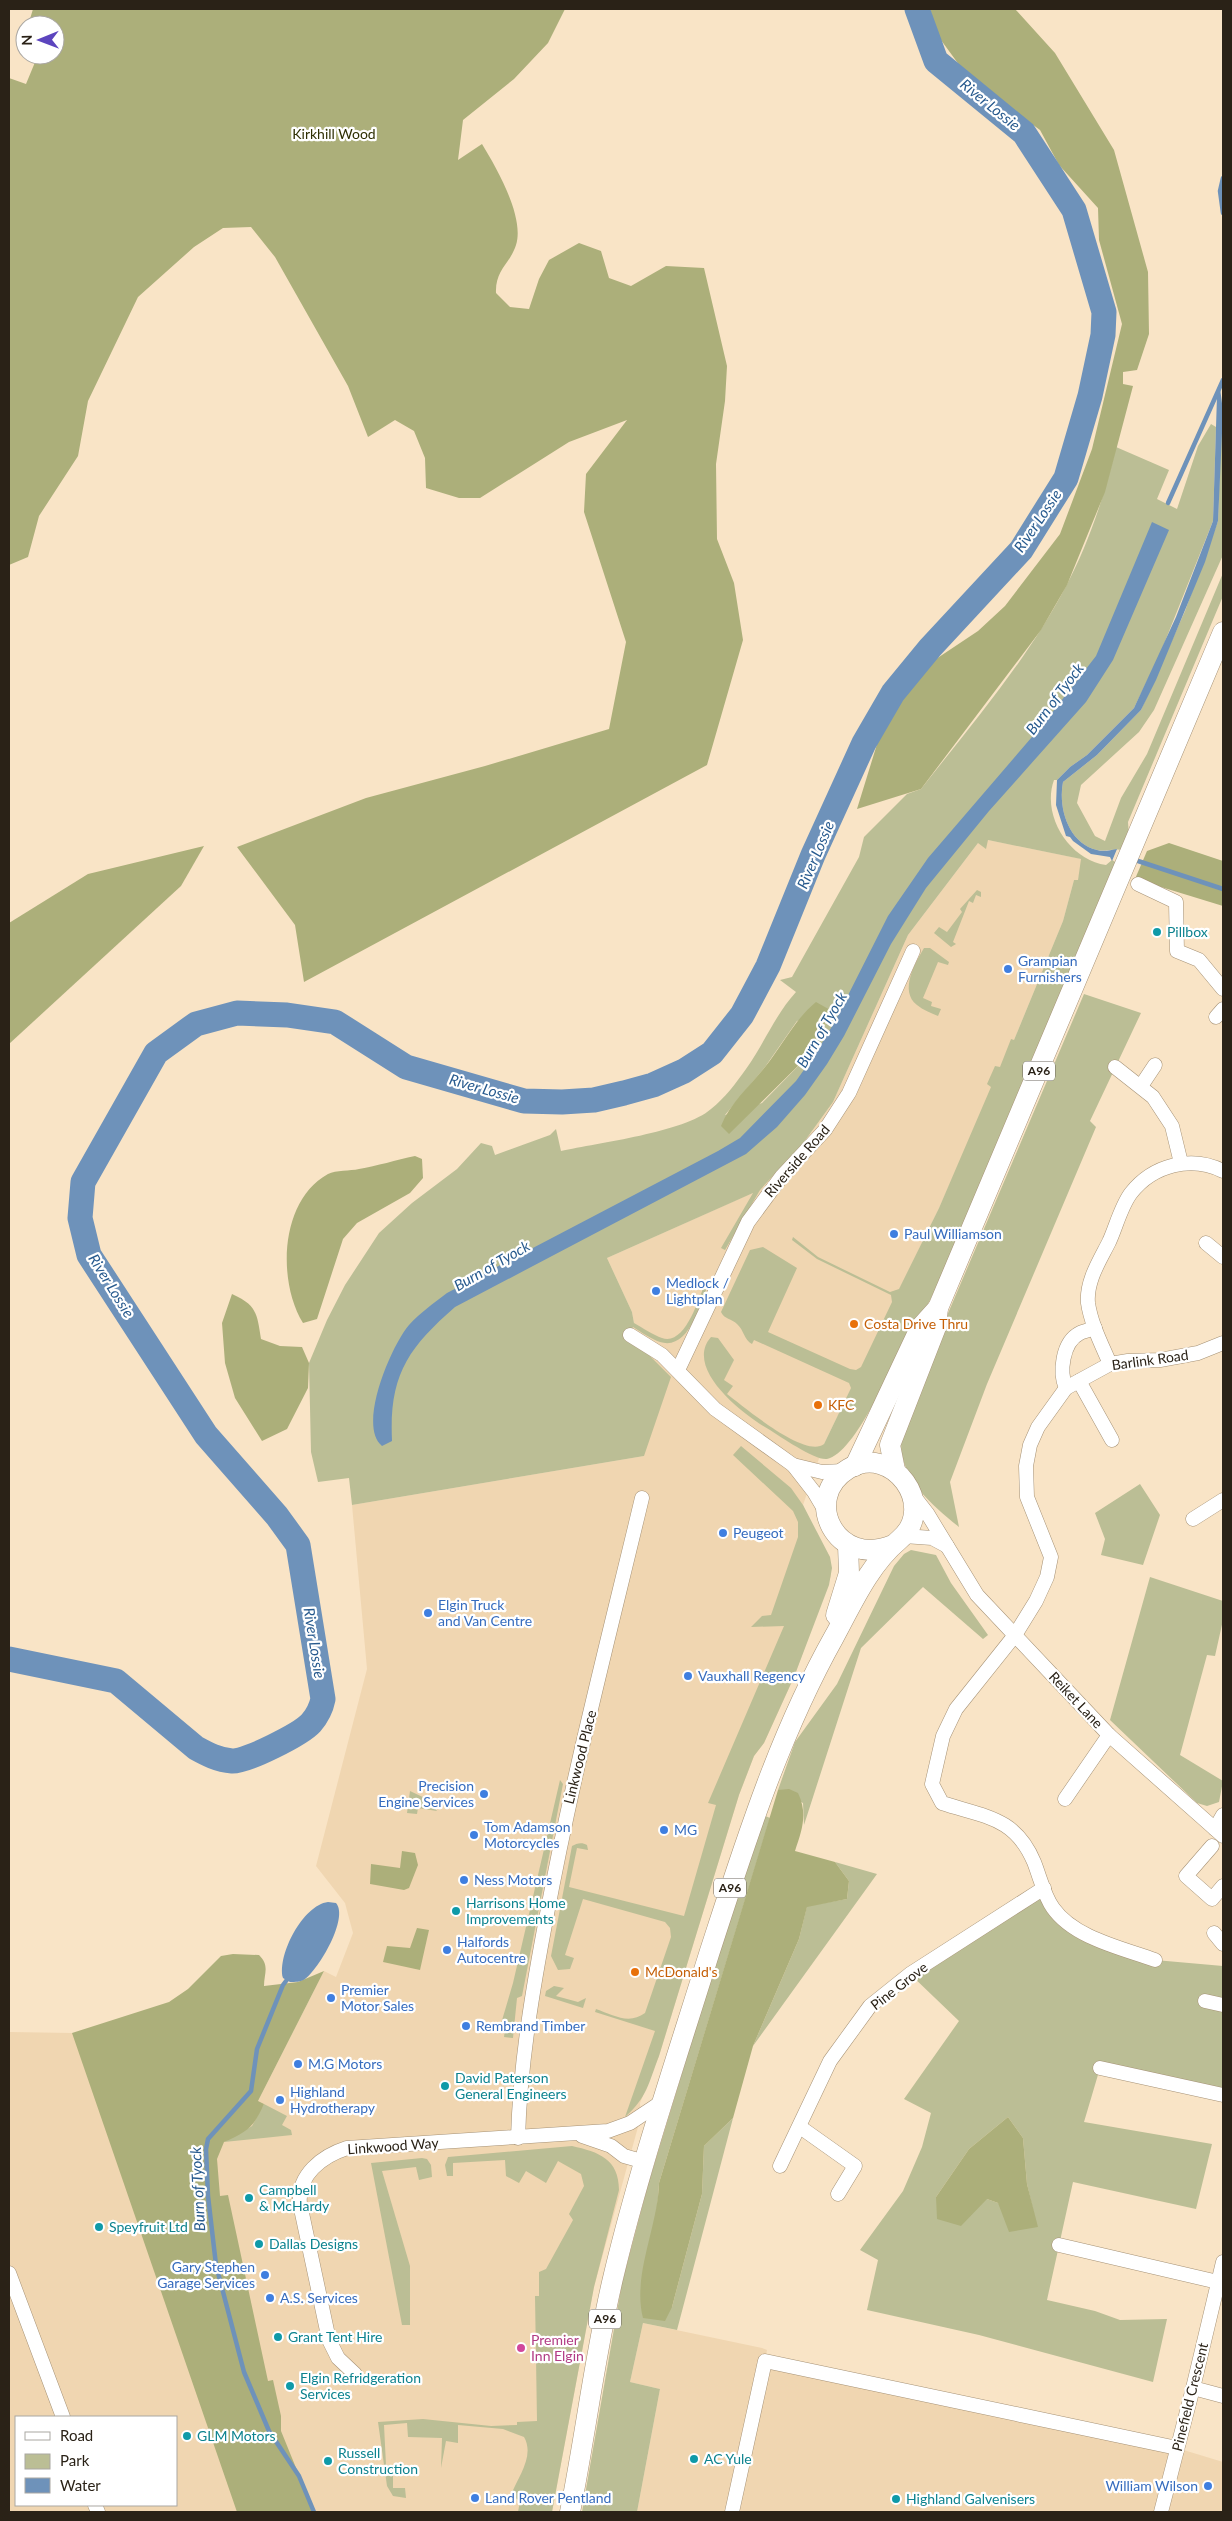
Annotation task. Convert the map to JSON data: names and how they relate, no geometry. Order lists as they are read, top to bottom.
{
  "streets": {
    "highway": ["A96"],
    "street": [
      "Riverside Road",
      "Barlink Road",
      "Reiket Lane",
      "Linkwood Place",
      "Pine Grove",
      "Linkwood Way",
      "Pinefield Crescent"
    ]
  },
  "crossings": [
    ["A96", "Reiket Lane"],
    ["A96", "Linkwood Way"],
    ["Barlink Road", "Reiket Lane"],
    ["Linkwood Place", "Linkwood Way"]
  ],
  "water": ["River Lossie", "Burn of Tyock"],
  "parks": ["Kirkhill Wood"],
  "places": [
    "Pillbox",
    "Grampian Furnishers",
    "Paul Williamson",
    "Medlock / Lightplan",
    "Costa Drive Thru",
    "KFC",
    "Peugeot",
    "Elgin Truck and Van Centre",
    "Vauxhall Regency",
    "Precision Engine Services",
    "MG",
    "Tom Adamson Motorcycles",
    "Ness Motors",
    "Harrisons Home Improvements",
    "Halfords Autocentre",
    "McDonald's",
    "Premier Motor Sales",
    "Rembrand Timber",
    "M.G Motors",
    "David Paterson General Engineers",
    "Highland Hydrotherapy",
    "Campbell & McHardy",
    "Speyfruit Ltd",
    "Dallas Designs",
    "Gary Stephen Garage Services",
    "A.S. Services",
    "Grant Tent Hire",
    "Premier Inn Elgin",
    "Elgin Refridgeration Services",
    "GLM Motors",
    "AC Yule",
    "Russell Construction",
    "William Wilson",
    "Land Rover Pentland",
    "Highland Galvenisers"
  ],
  "legend": ["Road", "Park", "Water"],
  "north": "left"
}
